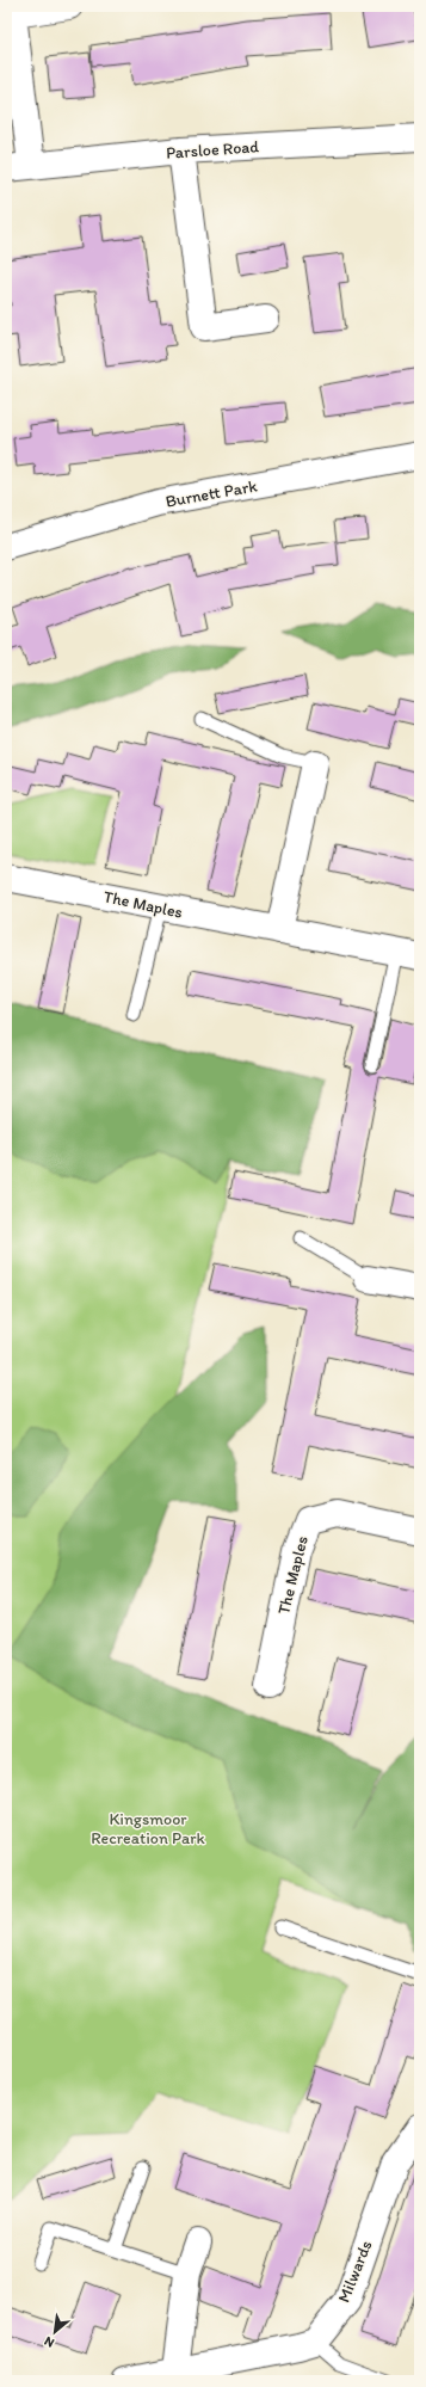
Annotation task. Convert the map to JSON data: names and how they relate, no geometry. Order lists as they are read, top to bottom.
{
  "streets": {
    "street": [
      "Parsloe Road",
      "Burnett Park",
      "The Maples",
      "Milwards"
    ]
  },
  "parks": ["Kingsmoor Recreation Park"],
  "north": "bottom left"
}
